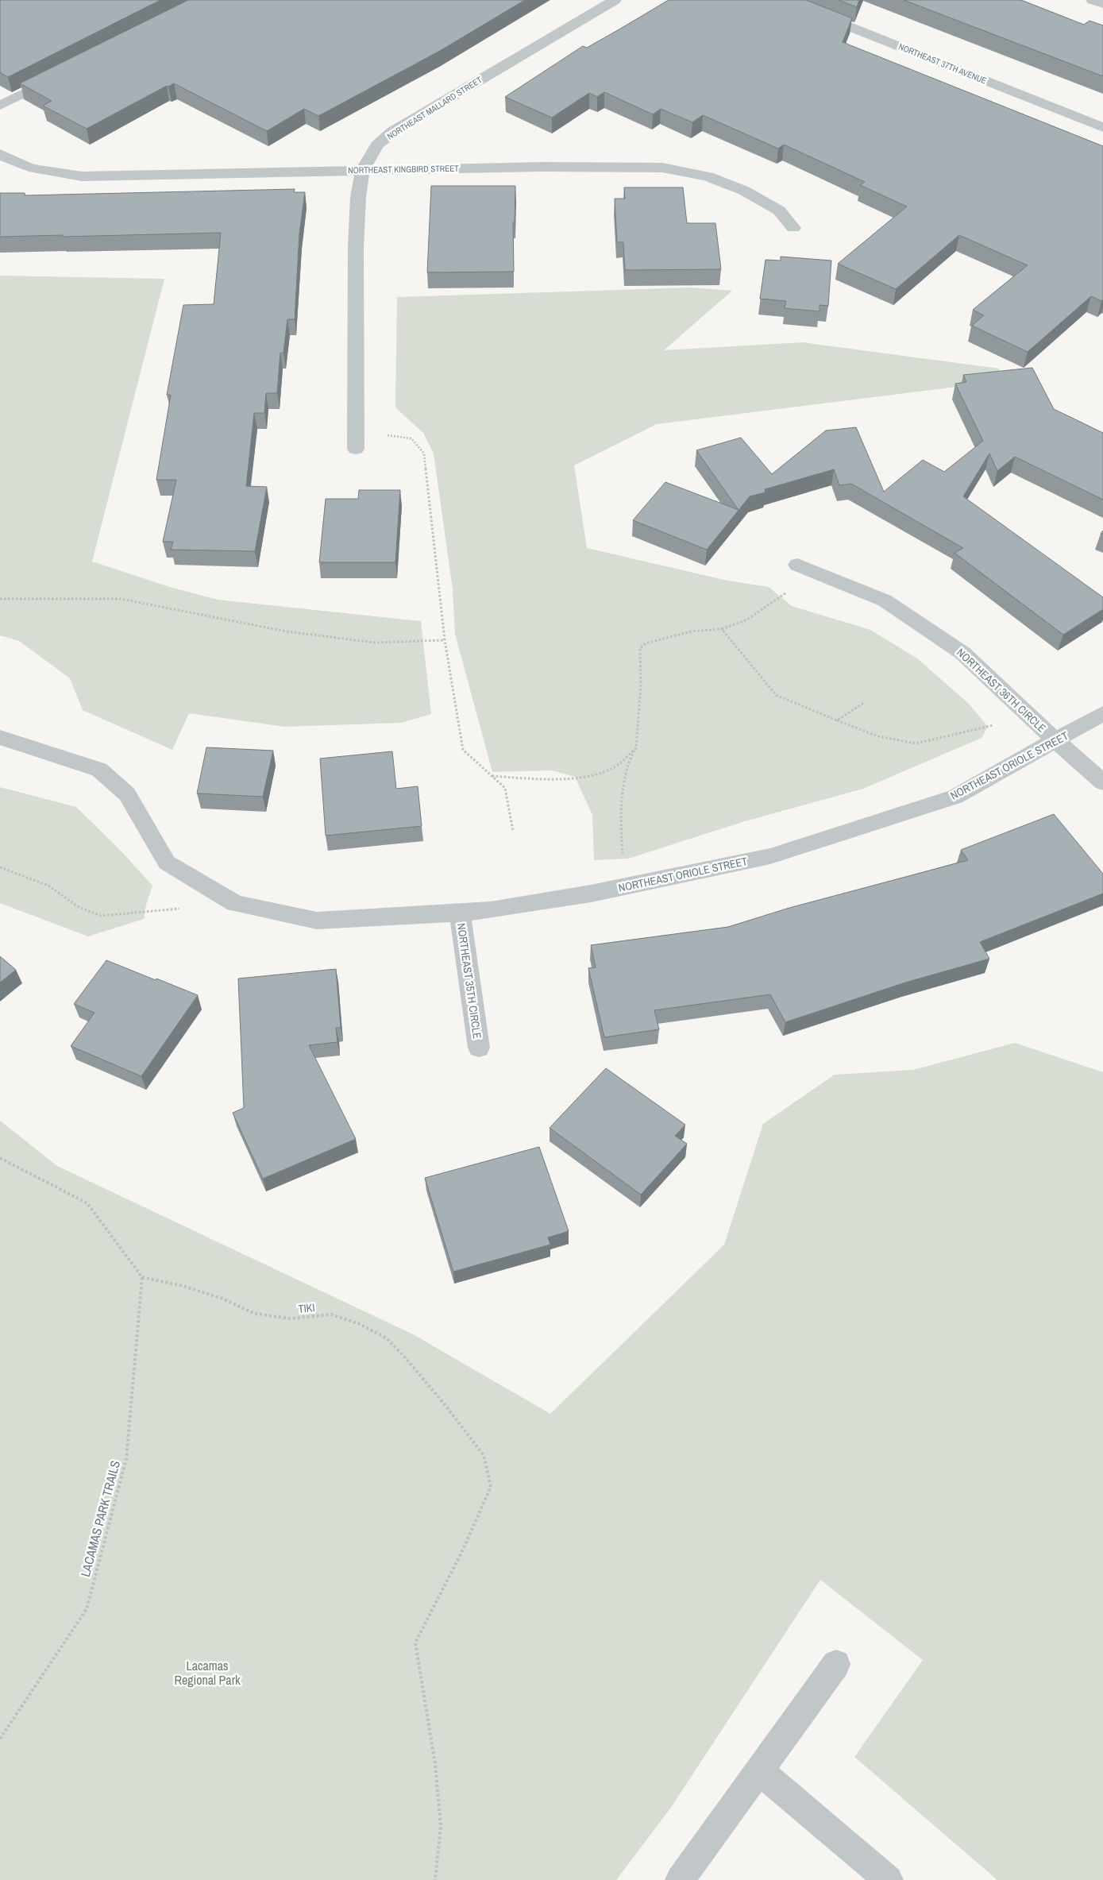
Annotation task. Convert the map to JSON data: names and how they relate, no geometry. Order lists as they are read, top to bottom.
{
  "streets": {
    "street": [
      "NORTHEAST 37TH AVENUE",
      "NORTHEAST MALLARD STREET",
      "NORTHEAST KINGBIRD STREET",
      "NORTHEAST 36TH CIRCLE",
      "NORTHEAST ORIOLE STREET",
      "NORTHEAST 35TH CIRCLE"
    ],
    "path": ["TIKI", "LACAMAS PARK TRAILS"]
  },
  "crossings": [
    ["NORTHEAST MALLARD STREET", "NORTHEAST KINGBIRD STREET"],
    ["NORTHEAST 36TH CIRCLE", "NORTHEAST ORIOLE STREET"],
    ["NORTHEAST ORIOLE STREET", "NORTHEAST 35TH CIRCLE"],
    ["TIKI", "LACAMAS PARK TRAILS"]
  ],
  "parks": ["Lacamas Regional Park"]
}
